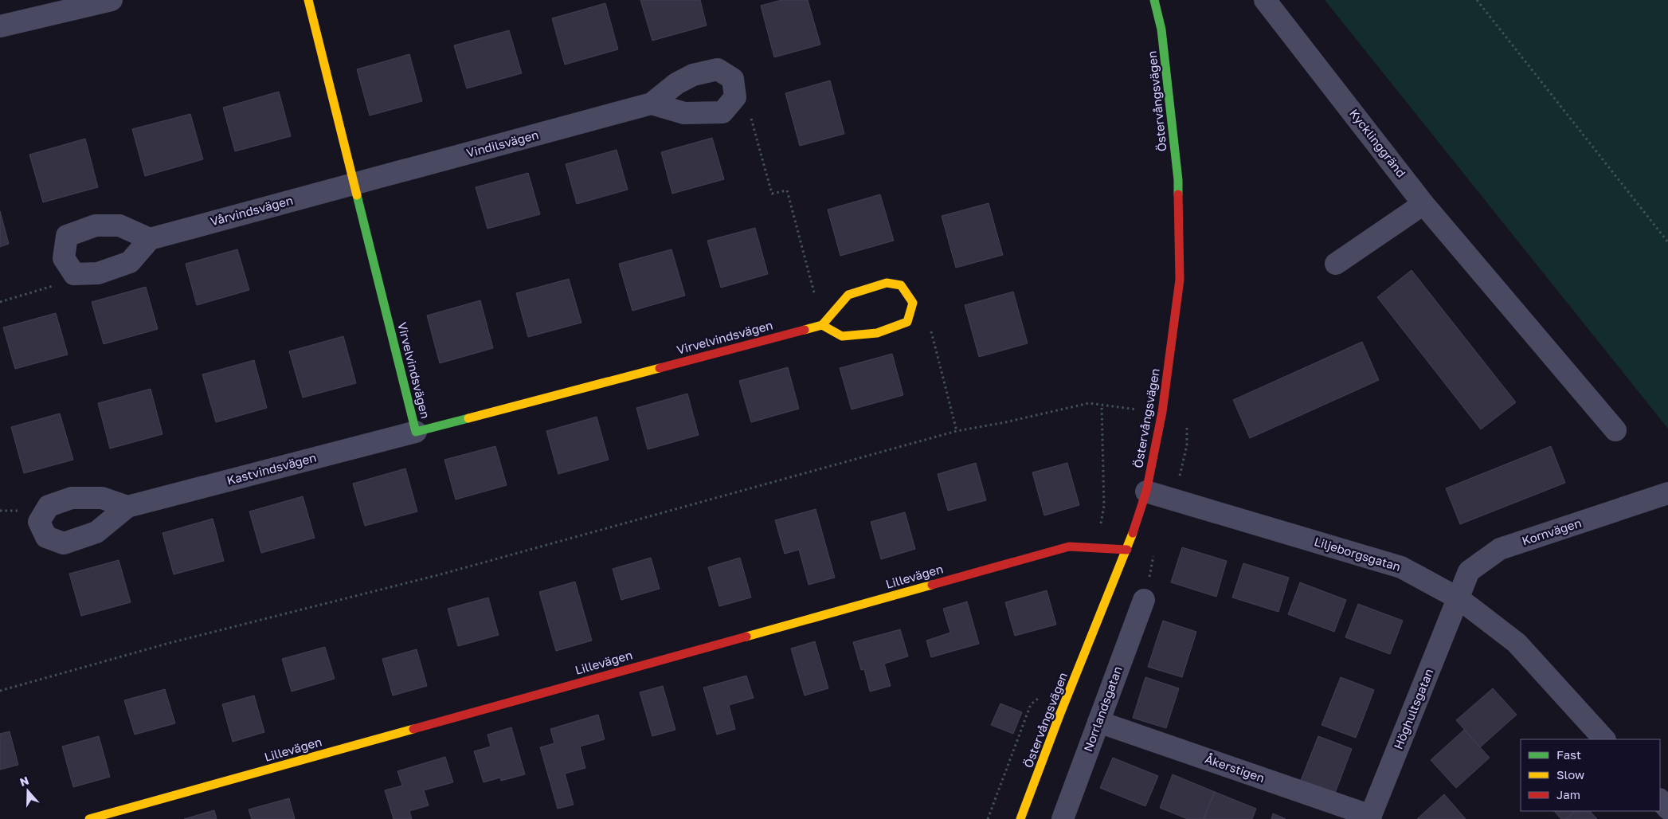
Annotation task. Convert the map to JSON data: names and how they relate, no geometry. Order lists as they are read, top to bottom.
{
  "streets": {
    "street": [
      "Östervångsvägen",
      "Kycklinggränd",
      "Vindilsvägen",
      "Vårvindsvägen",
      "Virvelvindsvägen",
      "Kastvindsvägen",
      "Kornvägen",
      "Liljeborgsgatan",
      "Lillevägen",
      "Norrlandsgatan",
      "Höghultsgatan",
      "Åkerstigen"
    ]
  },
  "crossings": [
    ["Östervångsvägen", "Liljeborgsgatan"],
    ["Östervångsvägen", "Lillevägen"],
    ["Vindilsvägen", "Vårvindsvägen"],
    ["Vindilsvägen", "Virvelvindsvägen"],
    ["Vårvindsvägen", "Virvelvindsvägen"],
    ["Virvelvindsvägen", "Kastvindsvägen"],
    ["Kornvägen", "Liljeborgsgatan"],
    ["Kornvägen", "Höghultsgatan"],
    ["Liljeborgsgatan", "Höghultsgatan"],
    ["Norrlandsgatan", "Åkerstigen"],
    ["Höghultsgatan", "Åkerstigen"]
  ],
  "legend": ["Fast", "Slow", "Jam"],
  "north": "top"
}
